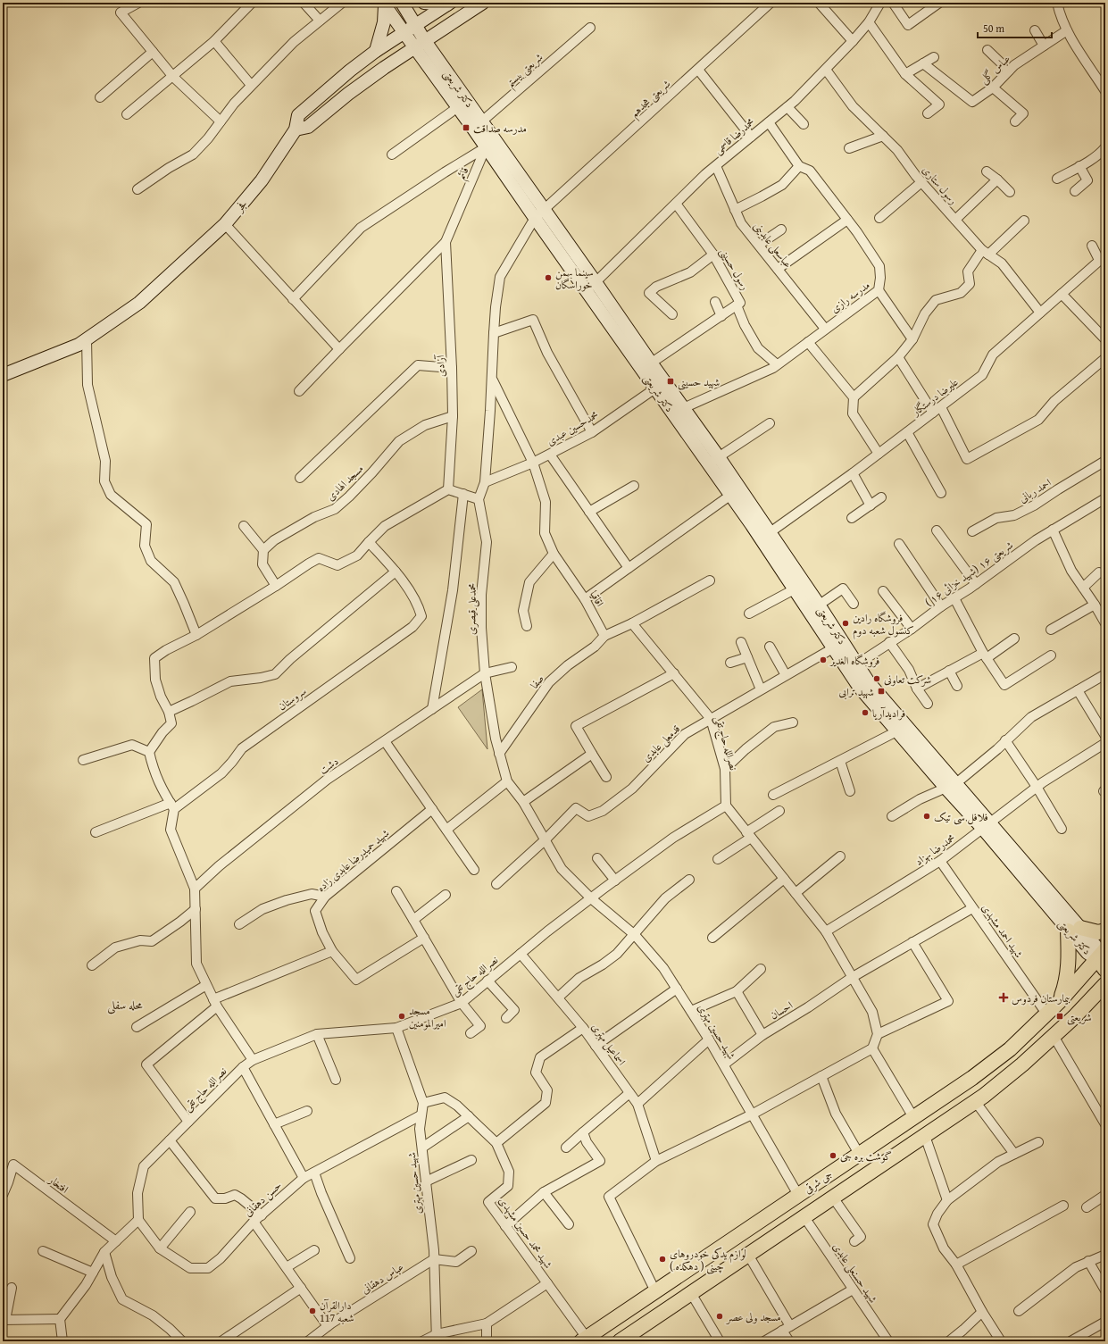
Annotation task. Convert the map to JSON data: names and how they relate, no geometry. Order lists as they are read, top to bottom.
{
  "streets": {
    "main road": ["دکتر شریعتی", "فجر", "جی شرقی"],
    "street": [
      "عباس گلی",
      "شریعتی بیستم",
      "شریعتی هجدهم",
      "محمدرضا قاسمی",
      "قائم",
      "رسول ستاری",
      "عباسعلی عابدینی",
      "رسول حسینی",
      "مدرسه رازی",
      "آزادی",
      "علیرضا درستگار",
      "محمدحسین عبدی",
      "مسجد الهادی",
      "احمد ربانی",
      "شریعتی ۱۶ (شهید خزائی ۱۶ )",
      "اقاقیا",
      "محمدعلی قیصری",
      "صفا",
      "سروستان",
      "قدمعلی عابدی",
      "نصرالله حاج تقی",
      "دشت",
      "محمدرضا بهزاد",
      "شهید حمیدرضا عابدی زاده",
      "شهید احمد مشهدی",
      "احسان",
      "شهید حسین مهتری",
      "اسماعیل مهتری",
      "افتخار",
      "حسن دهقانی",
      "شهید محمد حسین مشهدی",
      "شهید حسنعلی عابدی",
      "عباس دهقانی"
    ]
  },
  "crossings": [
    ["شریعتی بیستم", "دکتر شریعتی"],
    ["دکتر شریعتی", "شریعتی هجدهم"],
    ["دکتر شریعتی", "محمدرضا قاسمی"],
    ["دکتر شریعتی", "قائم"],
    ["دکتر شریعتی", "فجر"],
    ["دکتر شریعتی", "رسول حسینی"],
    ["دکتر شریعتی", "مدرسه رازی"],
    ["دکتر شریعتی", "علیرضا درستگار"],
    ["دکتر شریعتی", "محمدحسین عبدی"],
    ["دکتر شریعتی", "شریعتی ۱۶ (شهید خزائی ۱۶ )"],
    ["دکتر شریعتی", "قدمعلی عابدی"],
    ["دکتر شریعتی", "محمدرضا بهزاد"],
    ["دکتر شریعتی", "جی شرقی"],
    ["محمدرضا قاسمی", "رسول ستاری"],
    ["محمدرضا قاسمی", "عباسعلی عابدینی"],
    ["محمدرضا قاسمی", "رسول حسینی"],
    ["محمدرضا قاسمی", "مدرسه رازی"],
    ["قائم", "آزادی"],
    ["رسول ستاری", "علیرضا درستگار"],
    ["عباسعلی عابدینی", "مدرسه رازی"],
    ["آزادی", "مسجد الهادی"],
    ["محمدحسین عبدی", "اقاقیا"],
    ["اقاقیا", "صفا"],
    ["محمدعلی قیصری", "صفا"],
    ["محمدعلی قیصری", "قدمعلی عابدی"],
    ["محمدعلی قیصری", "نصرالله حاج تقی"],
    ["محمدعلی قیصری", "دشت"],
    ["محمدعلی قیصری", "شهید حسین مهتری"],
    ["قدمعلی عابدی", "نصرالله حاج تقی"],
    ["نصرالله حاج تقی", "شهید حسین مهتری"],
    ["نصرالله حاج تقی", "اسماعیل مهتری"],
    ["نصرالله حاج تقی", "حسن دهقانی"],
    ["محمدرضا بهزاد", "شهید احمد مشهدی"],
    ["شهید احمد مشهدی", "احسان"],
    ["شهید احمد مشهدی", "جی شرقی"],
    ["احسان", "شهید حسین مهتری"],
    ["شهید حسین مهتری", "جی شرقی"],
    ["شهید حسین مهتری", "حسن دهقانی"],
    ["شهید حسین مهتری", "شهید محمد حسین مشهدی"],
    ["شهید حسین مهتری", "عباس دهقانی"],
    ["جی شرقی", "شهید محمد حسین مشهدی"],
    ["جی شرقی", "شهید حسنعلی عابدی"]
  ],
  "districts": ["محله سفلی"],
  "places": {
    "transit": [
      "مدرسه صداقت",
      "شهید حسینی",
      "شهید ترابی",
      "شریعتی"
    ],
    "other": [
      "سینما بهمن خوراسگان",
      "فروشگاه رادین کنسول شعبه دوم",
      "فروشگاه الغدیر",
      "شرکت تعاونی",
      "فرادیدآریا",
      "فلافل سی تیک",
      "مسجد امیرالمومنین",
      "گوشت بره جی",
      "لوازم یدکی خودروهای چینی ( دهکده )",
      "دارالقرآن شعبه 117",
      "مسجد ولی عصر"
    ],
    "health": ["بیمارستان فردوس"]
  },
  "scale_bar": "50 m"
}
